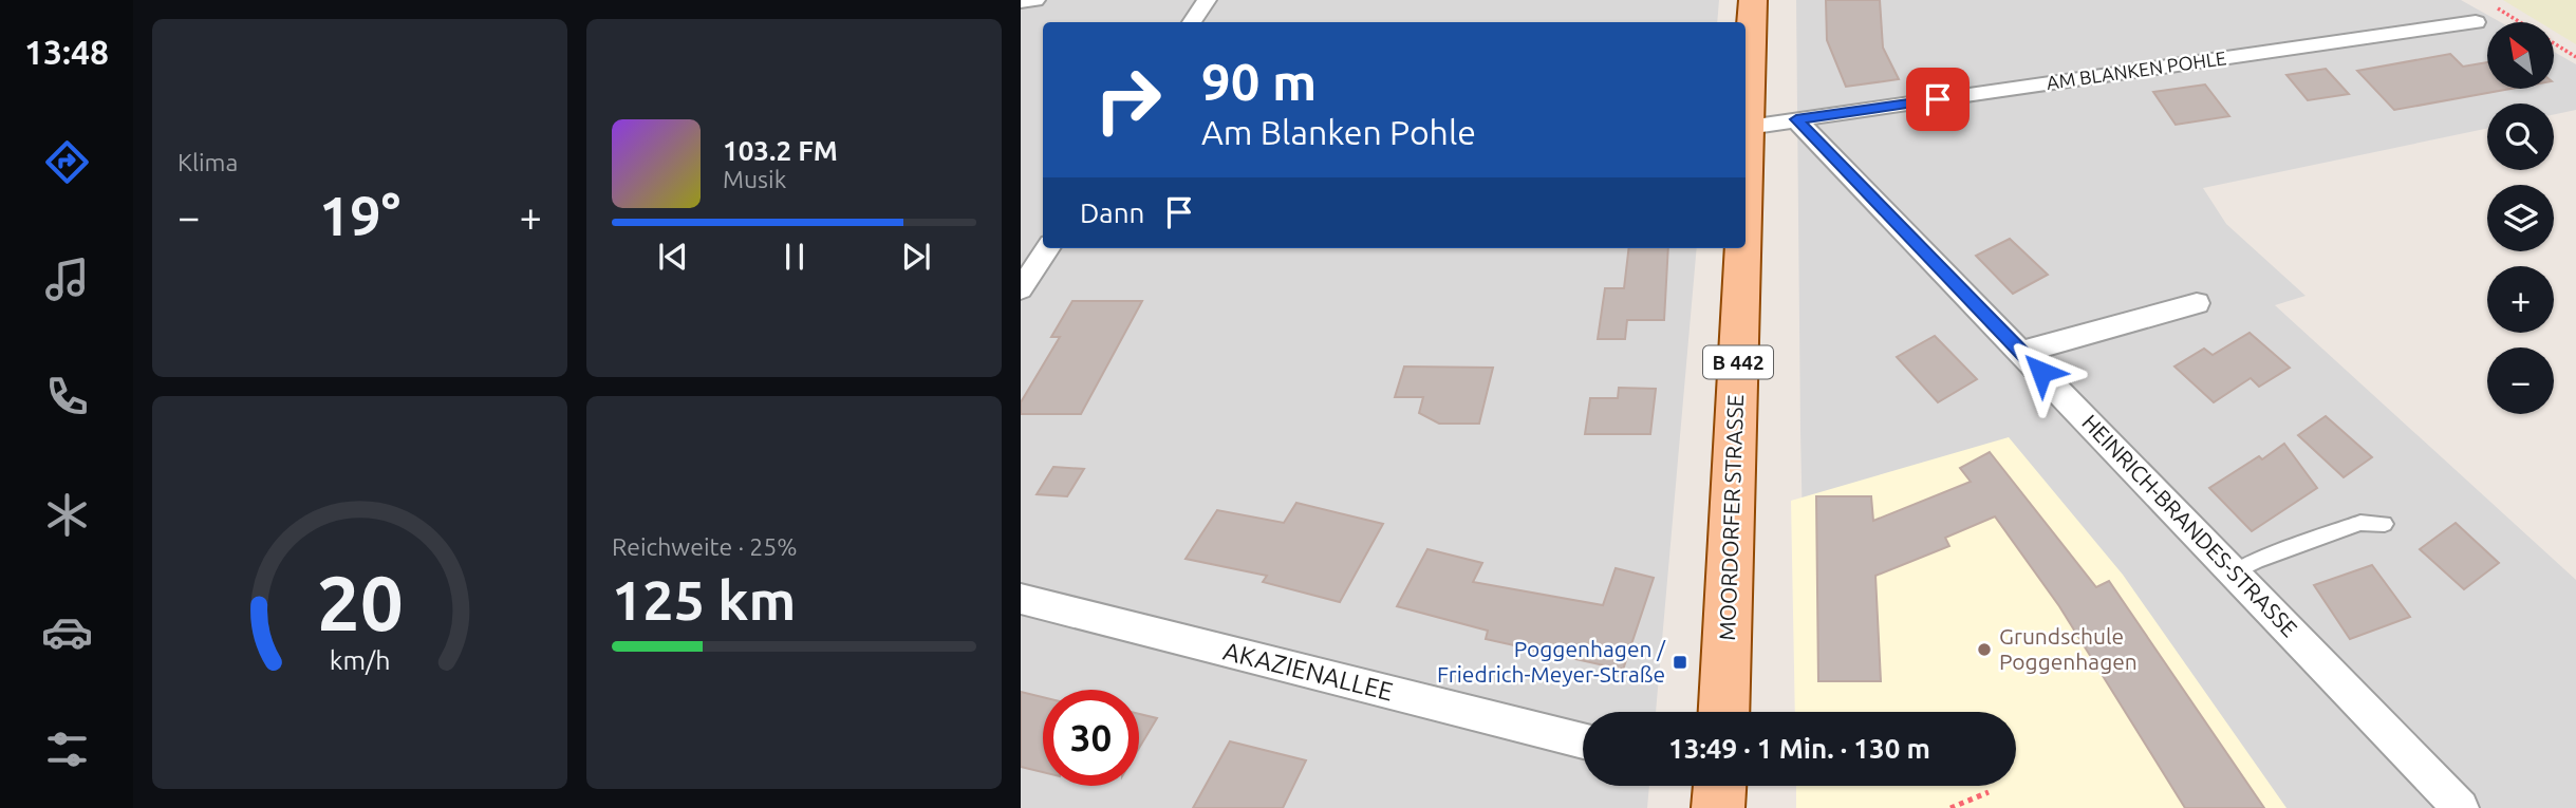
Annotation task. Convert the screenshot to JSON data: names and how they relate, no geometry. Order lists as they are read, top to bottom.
{
  "streets": {
    "main road": ["B 442", "MOORDORFER STRASSE"],
    "street": ["AM BLANKEN POHLE", "HEINRICH-BRANDES-STRASSE", "AKAZIENALLEE"]
  },
  "crossings": [
    ["AM BLANKEN POHLE", "HEINRICH-BRANDES-STRASSE"]
  ],
  "places": {
    "other": ["Grundschule Poggenhagen"],
    "transit": ["Poggenhagen / Friedrich-Meyer-Straße"]
  },
  "north": "top left",
  "page": {
    "tabs": "13:48",
    "tile": [
      "Klima",
      ["Reichweite · 25%", "125 km"]
    ],
    "map_buttons": ["+", "−"],
    "turn": ["90 m", "Am Blanken Pohle"],
    "song": ["103.2 FM", "Musik"],
    "then": "Dann",
    "heat": ["−", "19°", "+"],
    "limit": "30",
    "trip": "13:49 · 1 Min. · 130 m",
    "gauge": ["20", "km/h"]
  }
}
